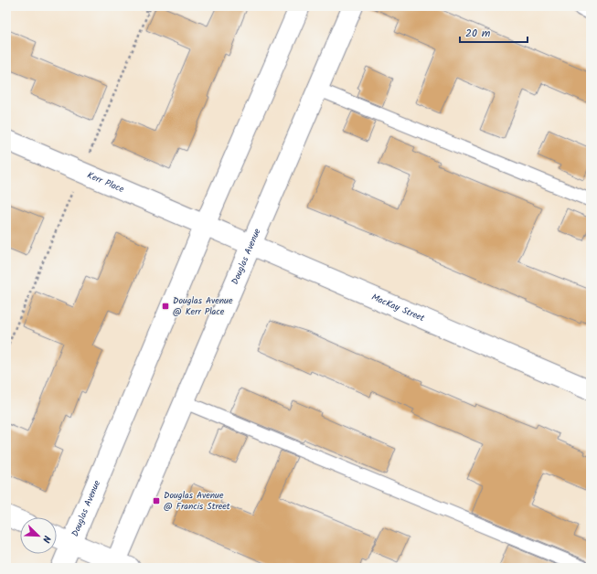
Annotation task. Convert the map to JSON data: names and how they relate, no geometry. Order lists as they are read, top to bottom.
{
  "streets": {
    "street": ["Kerr Place", "Douglas Avenue", "MacKay Street"]
  },
  "crossings": [
    ["Kerr Place", "Douglas Avenue"],
    ["Kerr Place", "MacKay Street"],
    ["Douglas Avenue", "MacKay Street"]
  ],
  "places": {
    "transit": ["Douglas Avenue @ Kerr Place", "Douglas Avenue @ Francis Street"]
  },
  "scale_bar": "20 m",
  "north": "bottom right"
}
